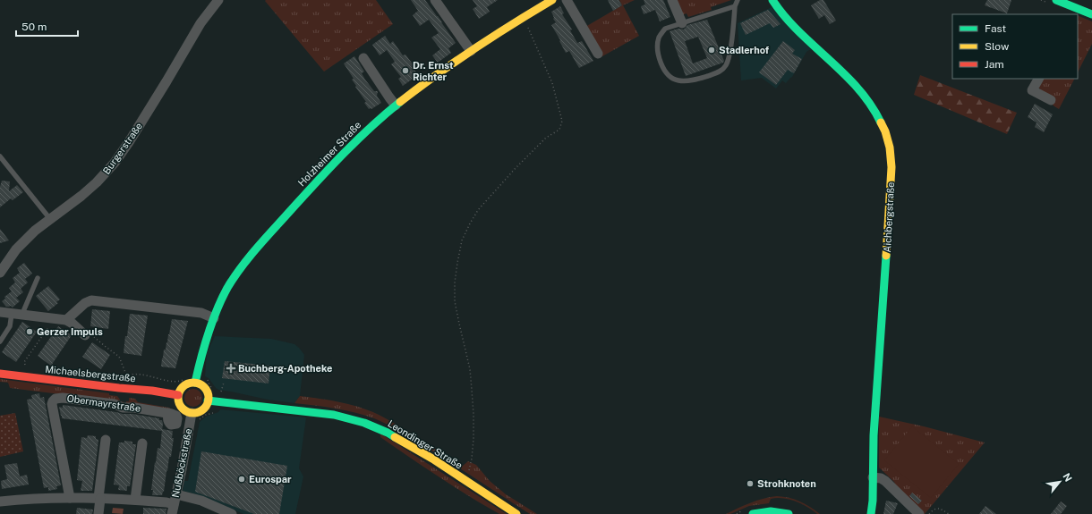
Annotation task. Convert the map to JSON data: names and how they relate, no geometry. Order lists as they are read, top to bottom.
{
  "streets": {
    "street": [
      "Burgerstraße",
      "Holzheimer Straße",
      "Aichbergstraße",
      "Michaelsbergstraße",
      "Obermayrstraße",
      "Leondinger Straße",
      "Nußböckstraße"
    ]
  },
  "crossings": [
    ["Holzheimer Straße", "Michaelsbergstraße"],
    ["Holzheimer Straße", "Leondinger Straße"],
    ["Holzheimer Straße", "Nußböckstraße"],
    ["Michaelsbergstraße", "Leondinger Straße"],
    ["Michaelsbergstraße", "Nußböckstraße"],
    ["Leondinger Straße", "Nußböckstraße"]
  ],
  "places": {
    "other": [
      "Stadlerhof",
      "Dr. Ernst Richter",
      "Gerzer Impuls",
      "Eurospar",
      "Strohknoten"
    ],
    "health": ["Buchberg-Apotheke"]
  },
  "legend": ["Fast", "Slow", "Jam"],
  "scale_bar": "50 m",
  "north": "top right"
}
